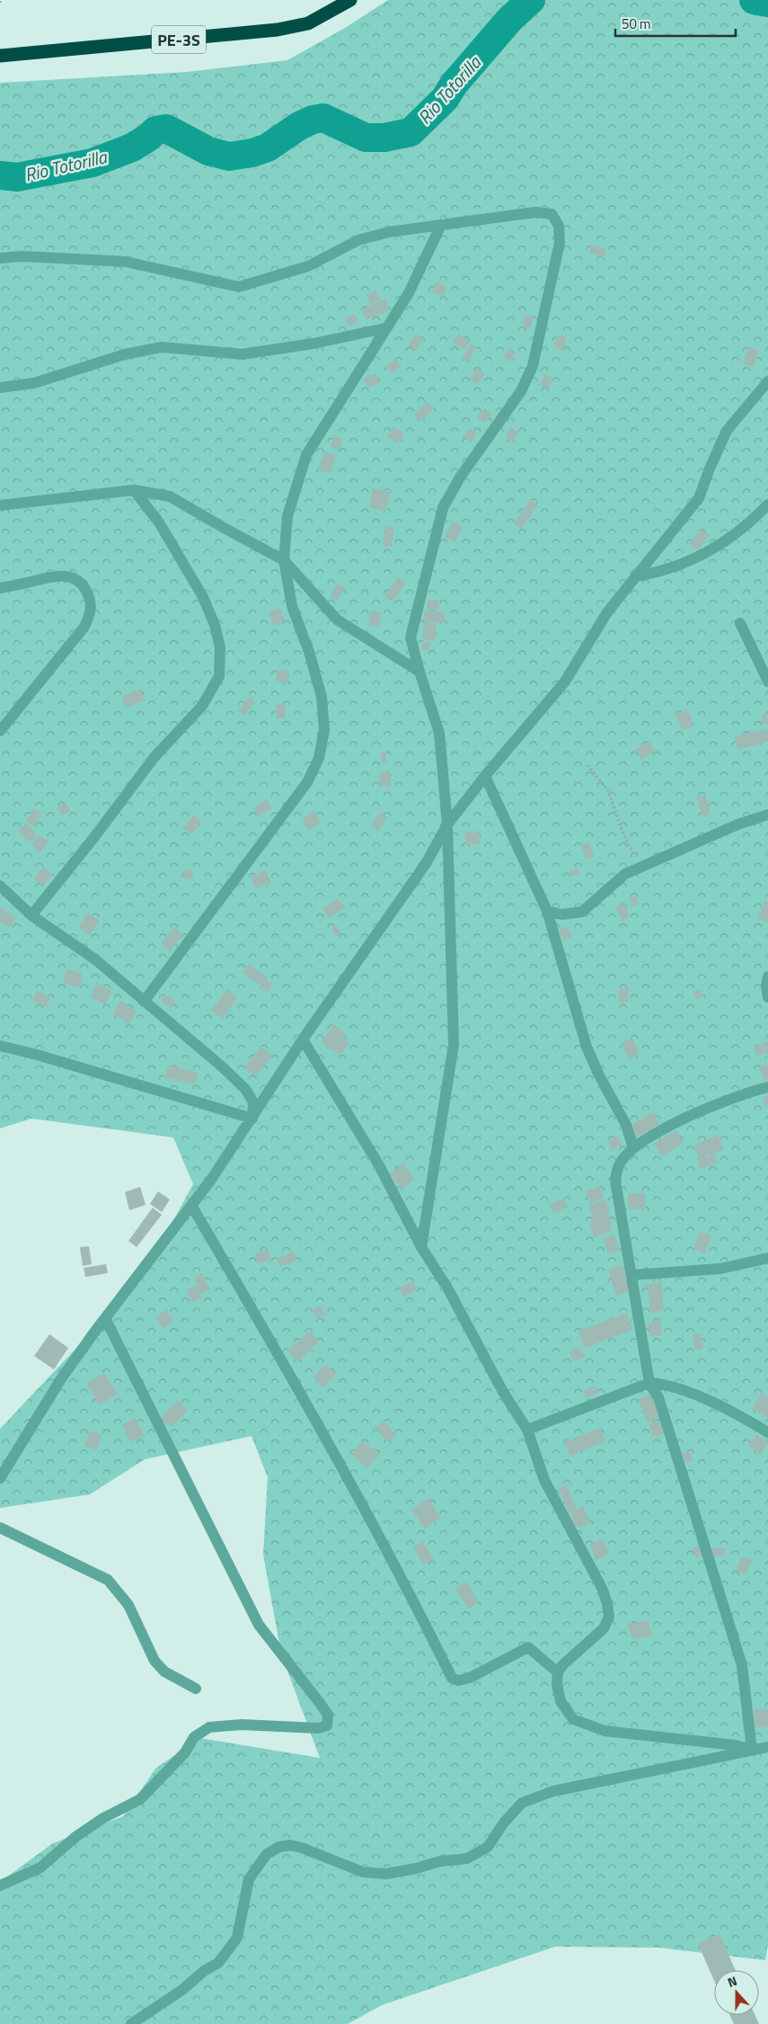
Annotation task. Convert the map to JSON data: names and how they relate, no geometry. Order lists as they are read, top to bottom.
{
  "streets": {
    "highway": ["PE-3S"]
  },
  "water": ["Rio Totorilla"],
  "scale_bar": "50 m",
  "north": "top"
}
